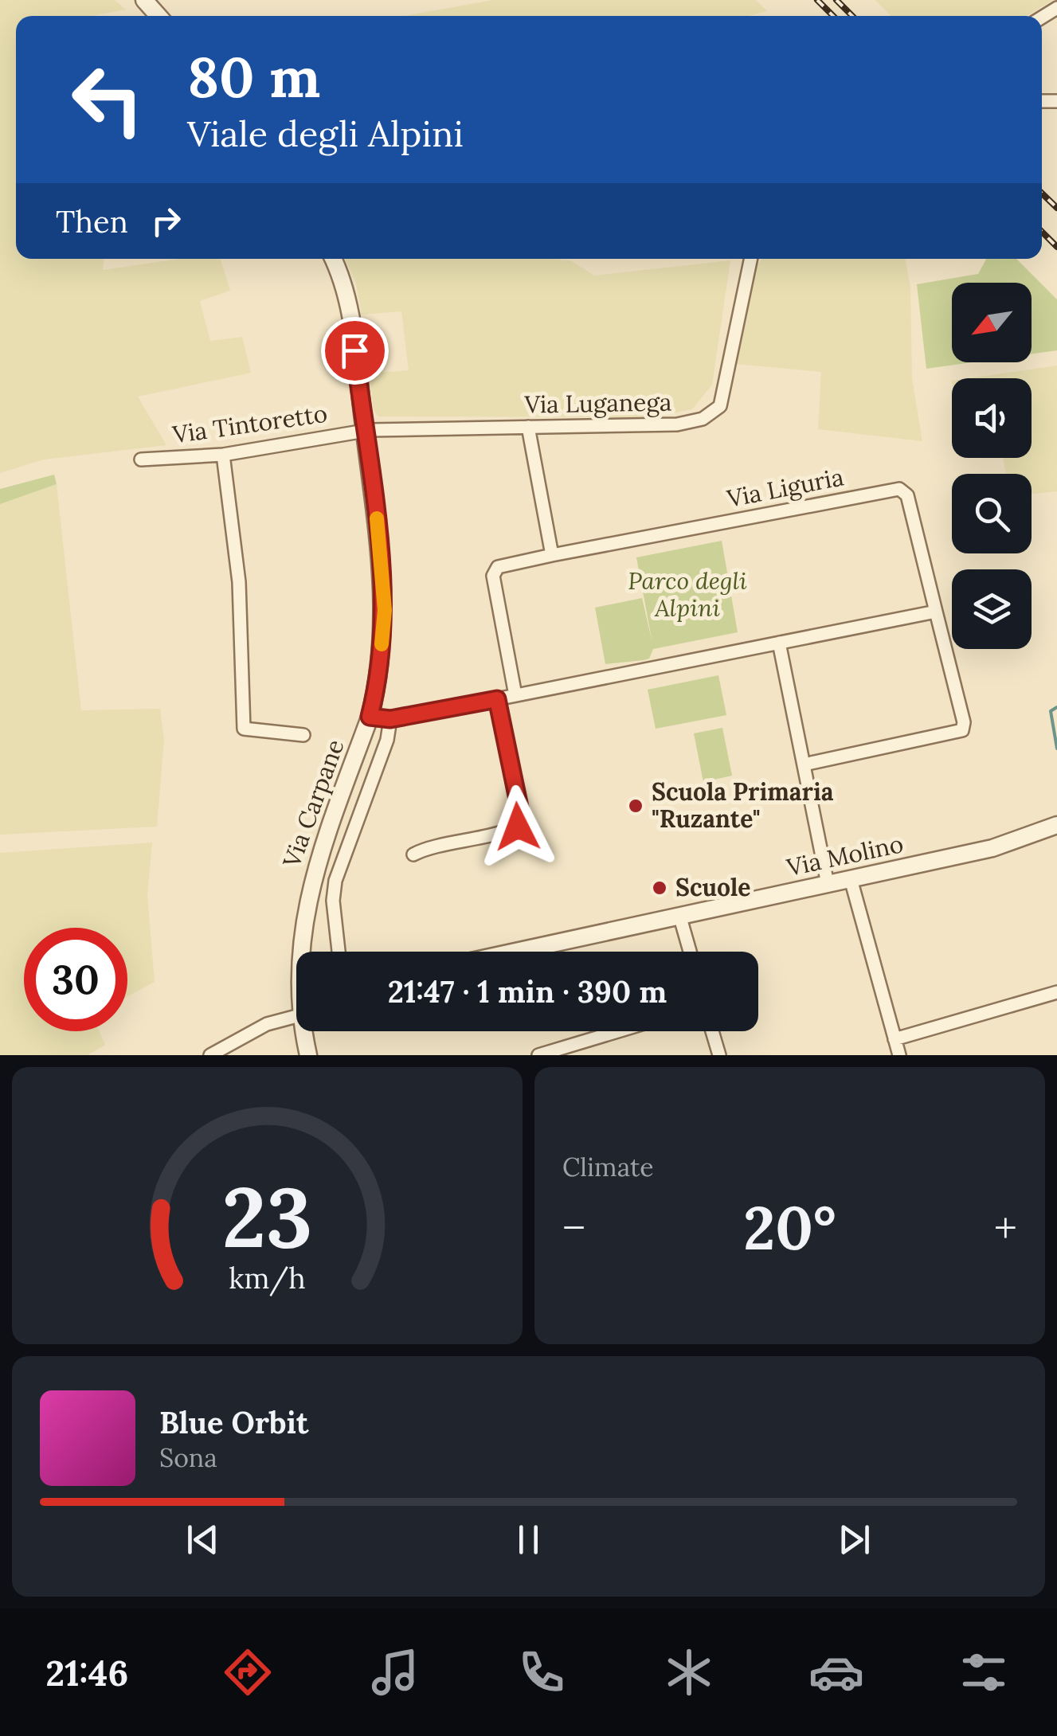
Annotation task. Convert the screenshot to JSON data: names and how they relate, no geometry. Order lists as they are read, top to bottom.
{
  "streets": {
    "street": [
      "Via Luganega",
      "Via Tintoretto",
      "Via Liguria",
      "Via Carpane",
      "Via Molino"
    ]
  },
  "crossings": [
    ["Via Luganega", "Via Tintoretto"],
    ["Via Luganega", "Via Carpane"],
    ["Via Tintoretto", "Via Carpane"]
  ],
  "parks": ["Parco degli Alpini"],
  "places": ["Scuola Primaria \"Ruzante\"", "Scuole"],
  "north": "bottom left",
  "page": {
    "turn": ["80 m", "Viale degli Alpini"],
    "then": "Then",
    "limit": "30",
    "trip": "21:47 · 1 min · 390 m",
    "tile": "Climate",
    "heat": ["−", "20°", "+"],
    "song": ["Blue Orbit", "Sona"],
    "tabs": "21:46",
    "gauge": ["23", "km/h"]
  }
}
